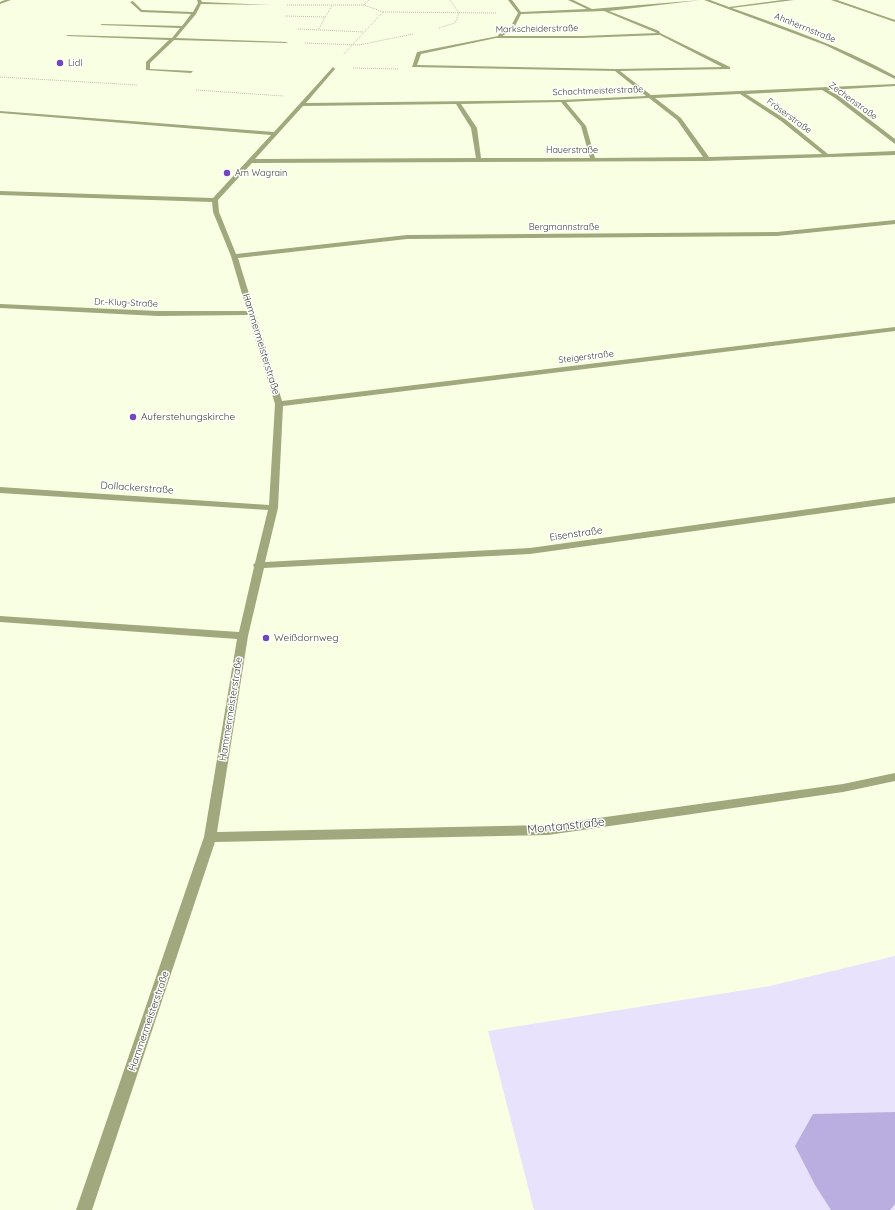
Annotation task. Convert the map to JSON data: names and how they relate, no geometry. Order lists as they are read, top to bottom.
{
  "streets": {
    "street": [
      "Ahnherrnstraße",
      "Markscheiderstraße",
      "Schachtmeisterstraße",
      "Zechenstraße",
      "Fräserstraße",
      "Hauerstraße",
      "Bergmannstraße",
      "Dr.-Klug-Straße",
      "Hammermeisterstraße",
      "Steigerstraße",
      "Dollackerstraße",
      "Eisenstraße",
      "Montanstraße"
    ]
  },
  "crossings": [
    ["Schachtmeisterstraße", "Zechenstraße"],
    ["Schachtmeisterstraße", "Fräserstraße"],
    ["Fräserstraße", "Hauerstraße"],
    ["Bergmannstraße", "Hammermeisterstraße"],
    ["Dr.-Klug-Straße", "Hammermeisterstraße"],
    ["Hammermeisterstraße", "Steigerstraße"],
    ["Hammermeisterstraße", "Dollackerstraße"],
    ["Hammermeisterstraße", "Eisenstraße"],
    ["Hammermeisterstraße", "Montanstraße"]
  ],
  "places": [
    "Lidl",
    "Am Wagrain",
    "Auferstehungskirche",
    "Weißdornweg"
  ]
}
